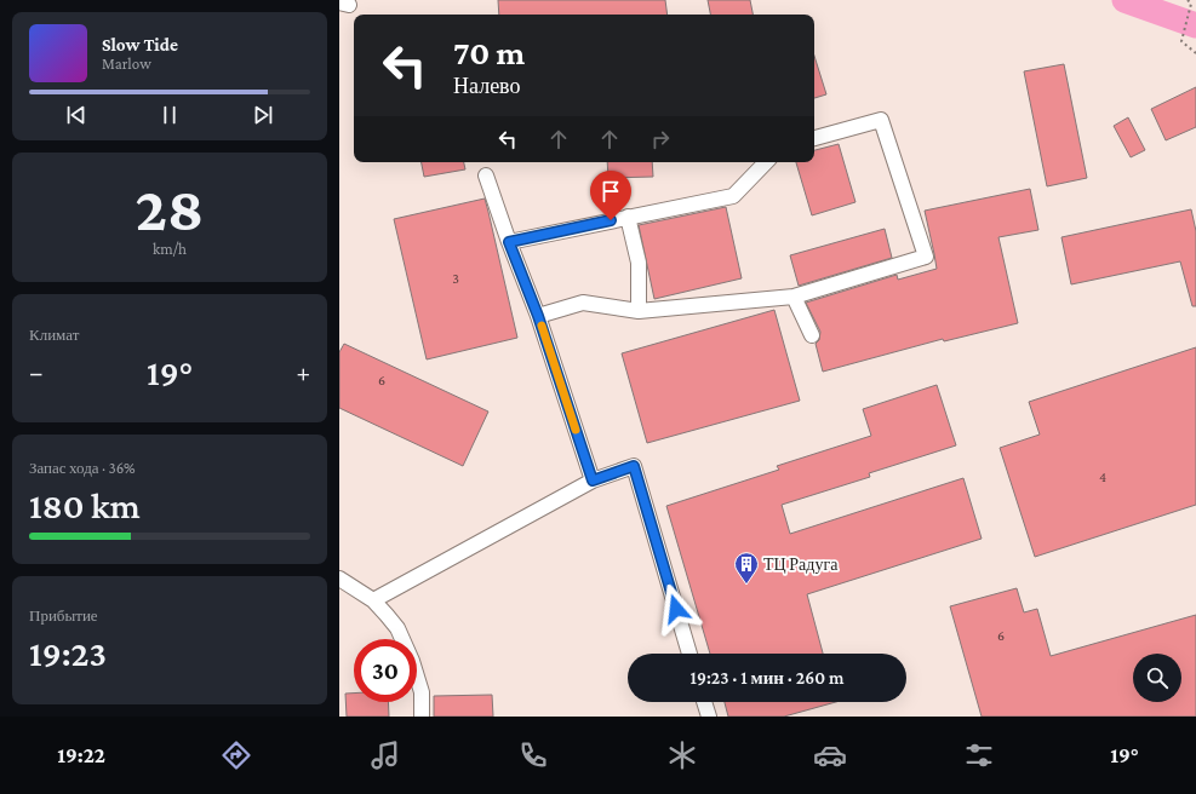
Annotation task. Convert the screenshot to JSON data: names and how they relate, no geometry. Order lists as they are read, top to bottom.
{
  "places": {
    "building": ["ТЦ Радуга"]
  },
  "house_numbers": [
    "3",
    "6",
    "4",
    "6"
  ],
  "page": {
    "turn": ["70 m", "Налево"],
    "song": ["Slow Tide", "Marlow"],
    "tile": [
      ["28", "km/h"],
      "Климат",
      ["Запас хода · 36%", "180 km"],
      ["Прибытие", "19:23"]
    ],
    "heat": ["−", "19°", "+"],
    "limit": "30",
    "trip": "19:23 · 1 мин · 260 m",
    "tabs": ["19:22", "19°"]
  }
}
